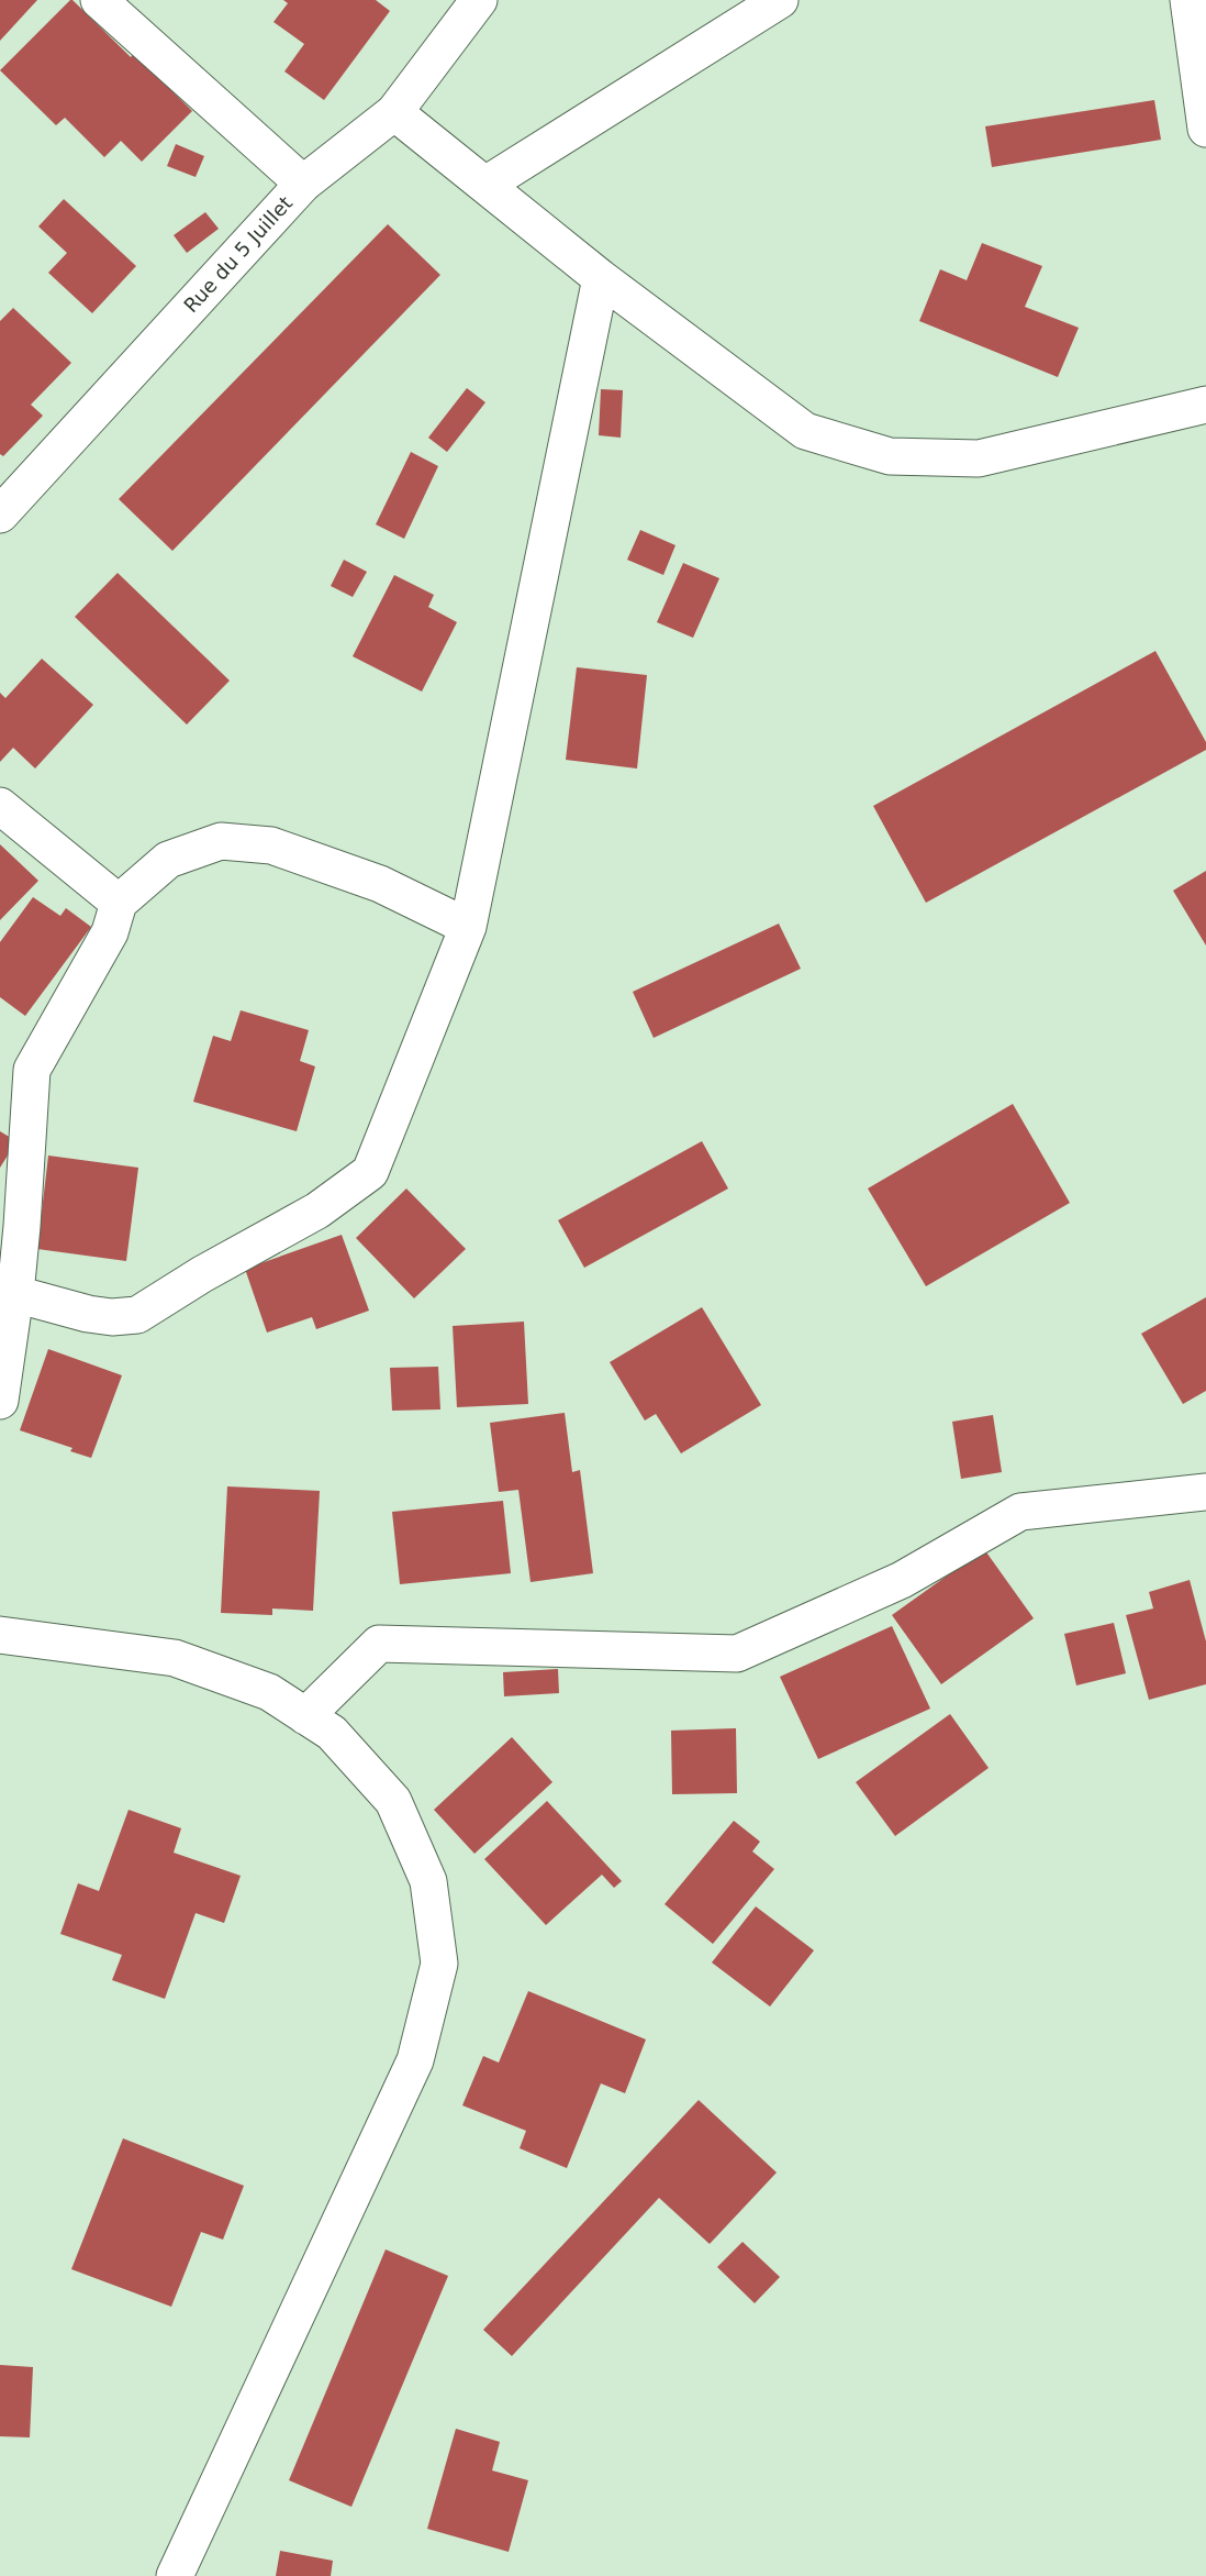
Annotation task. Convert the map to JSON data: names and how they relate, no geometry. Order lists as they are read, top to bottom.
{
  "streets": {
    "street": ["Rue du 5 Juillet"]
  }
}
